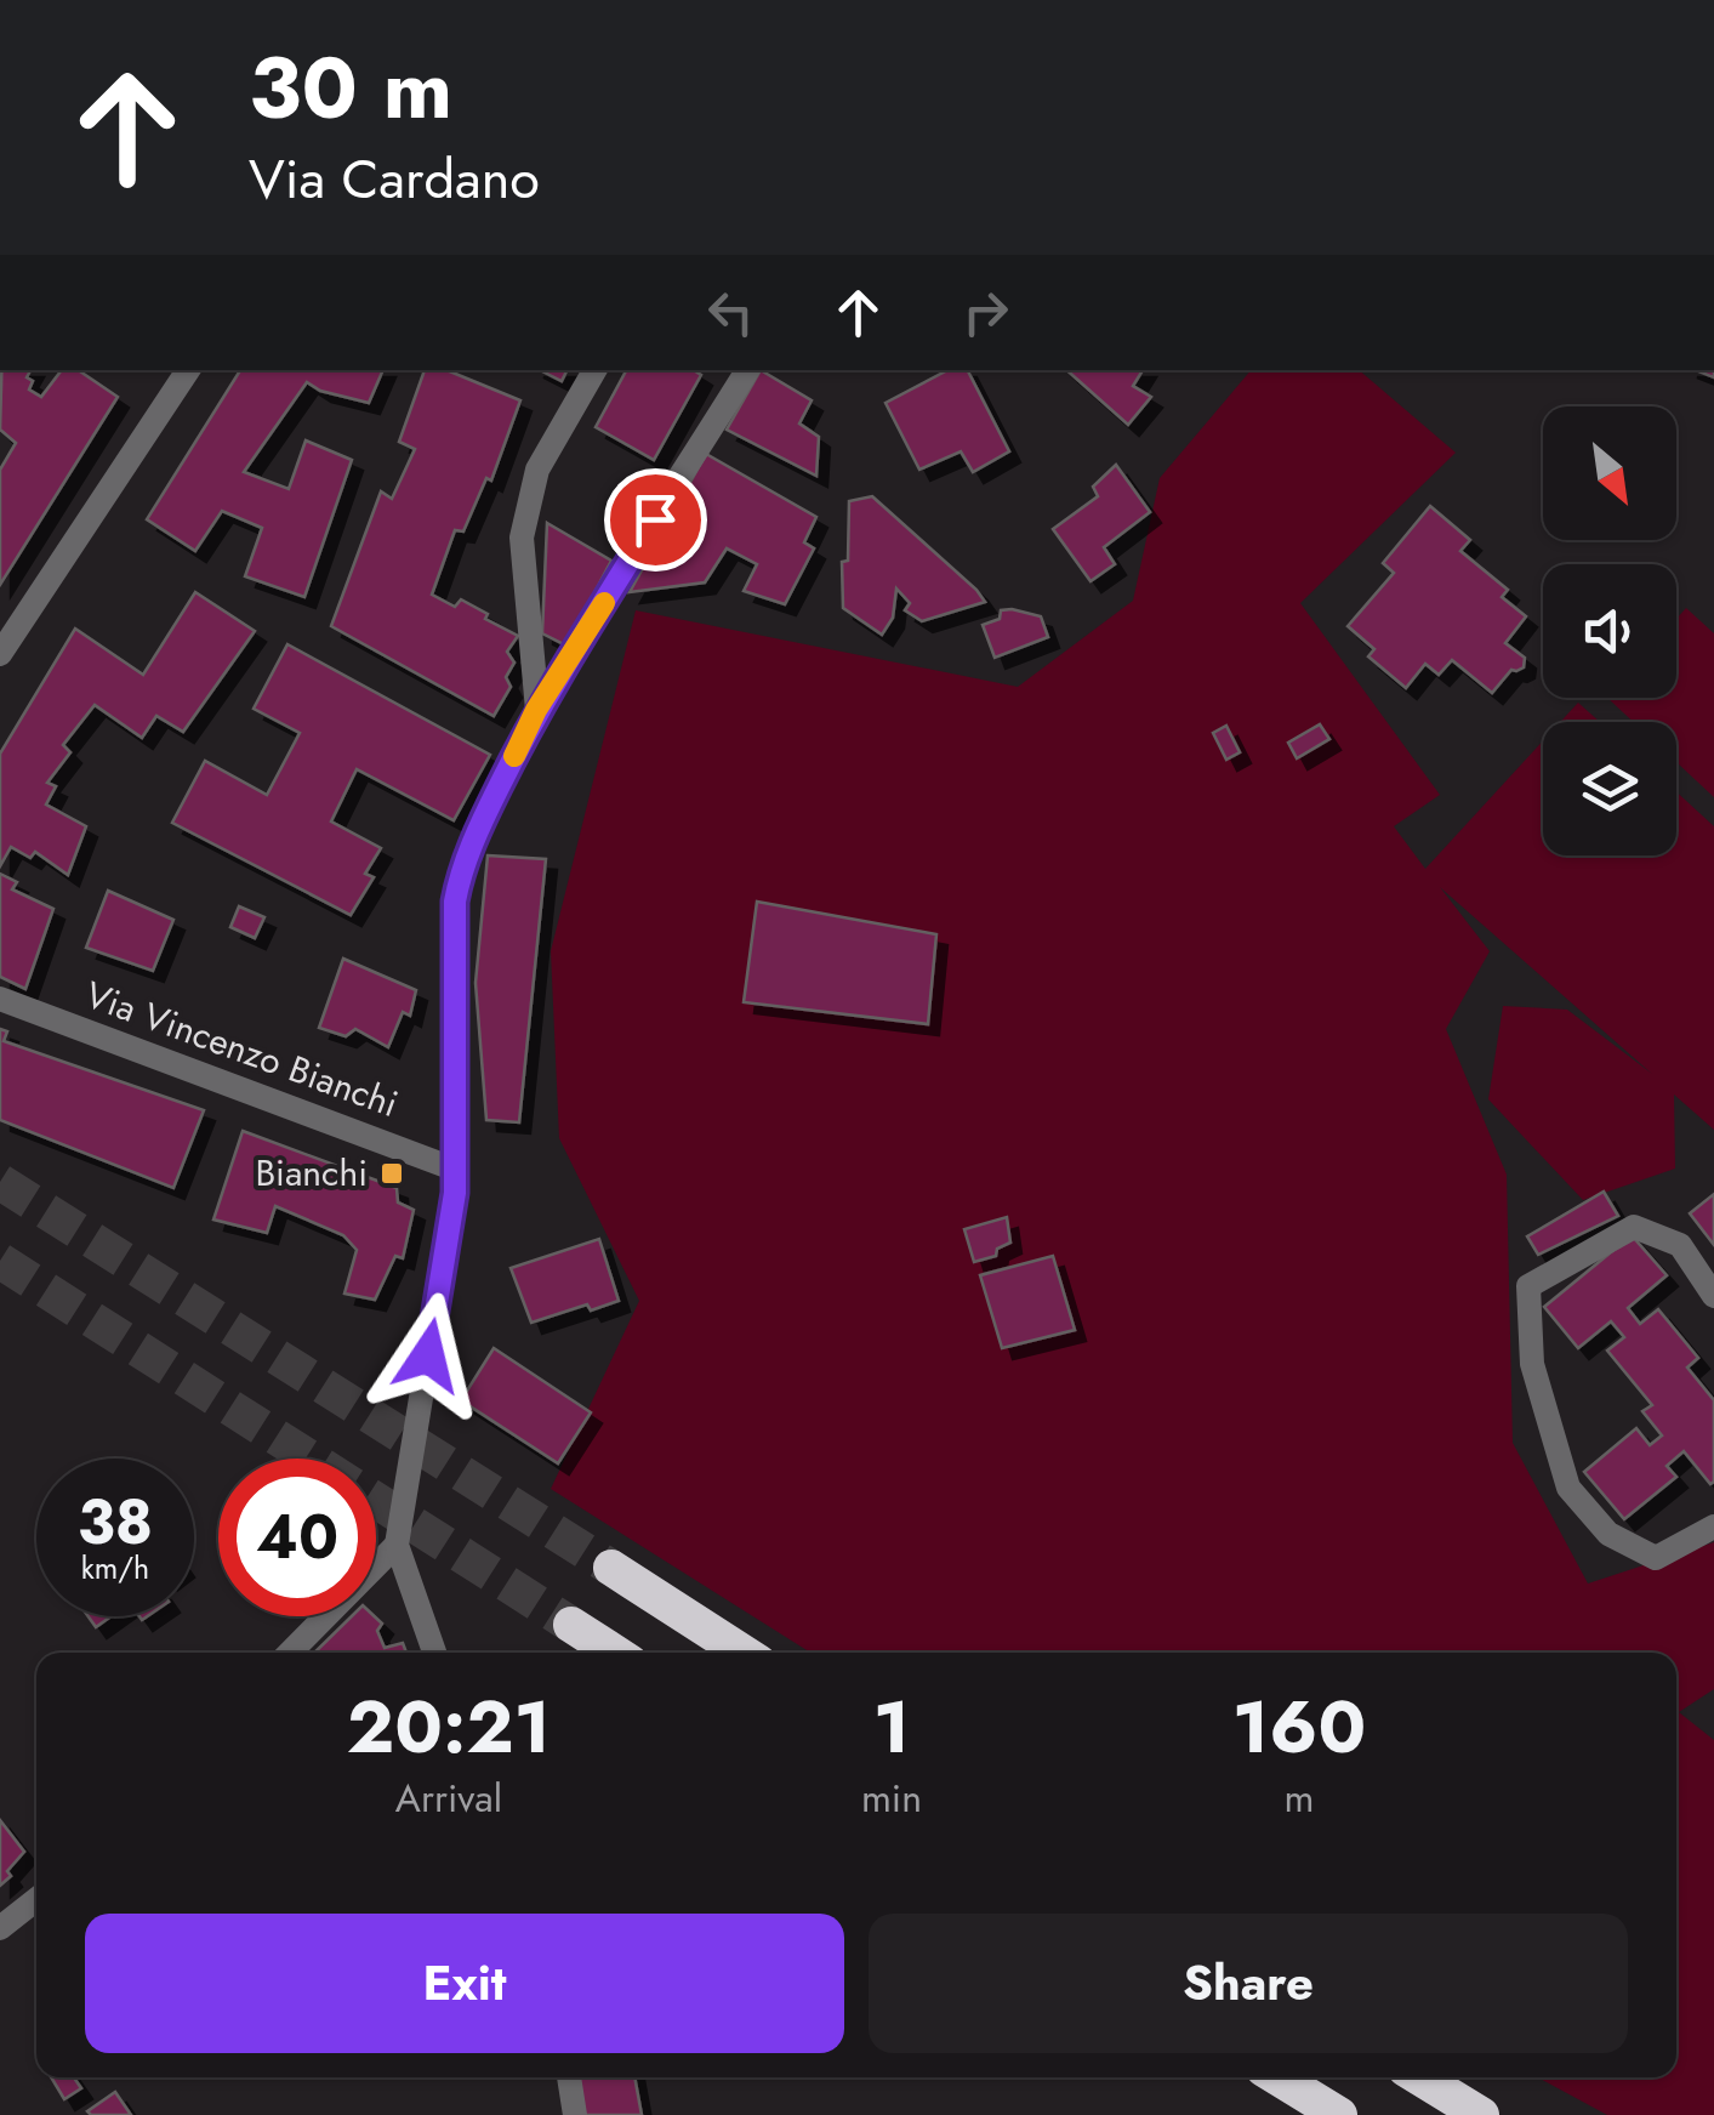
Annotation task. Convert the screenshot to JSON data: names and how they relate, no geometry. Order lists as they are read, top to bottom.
{
  "streets": {
    "street": ["Via Vincenzo Bianchi"]
  },
  "places": {
    "transit": ["Bianchi"]
  },
  "north": "bottom right",
  "page": {
    "turn": ["30 m", "Via Cardano"],
    "speed": "38 km/h",
    "limit": "40",
    "eta": [
      "20:21",
      "Arrival",
      "1",
      "min",
      "160",
      "m"
    ],
    "buttons": ["Exit", "Share"]
  }
}
